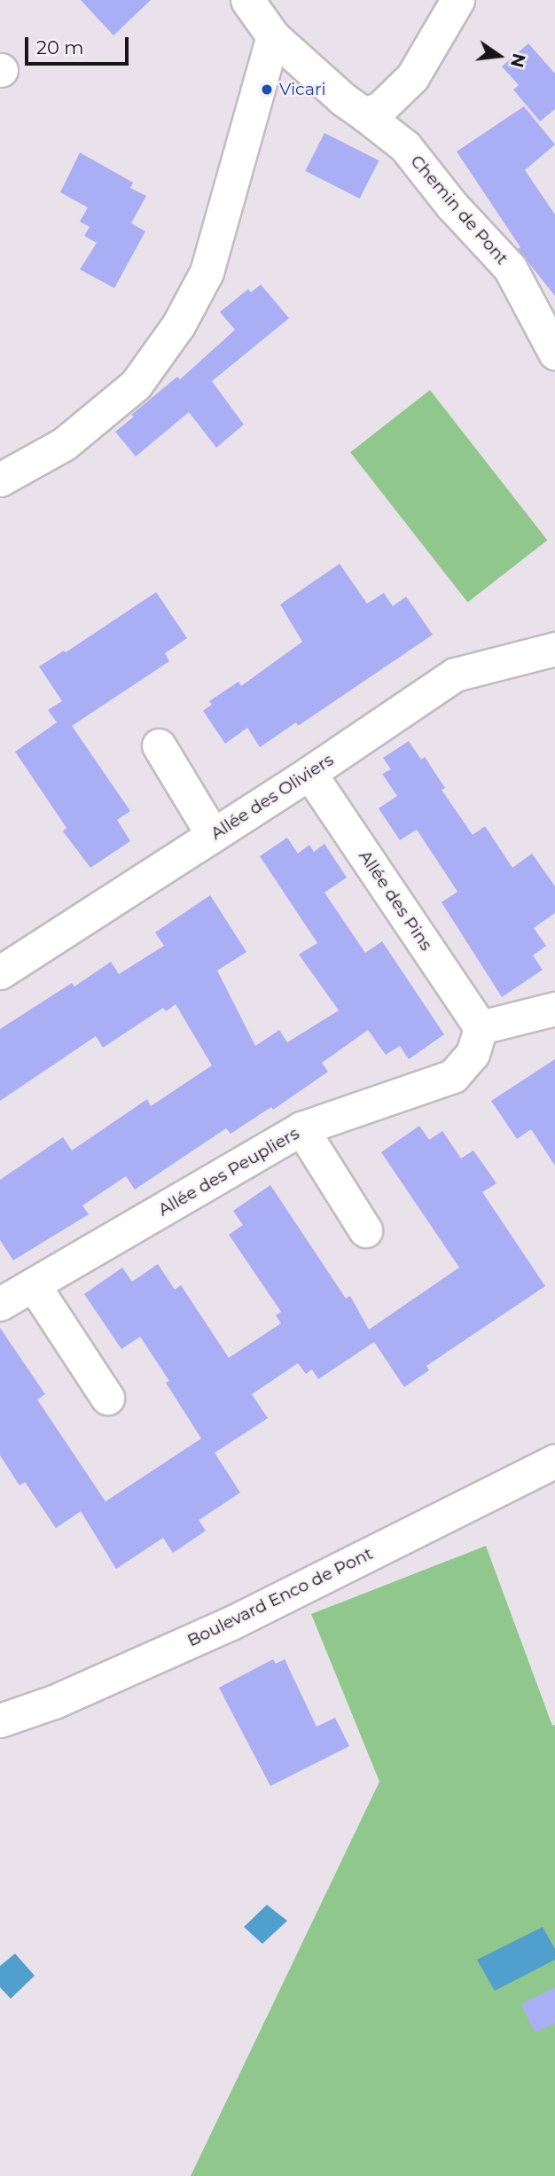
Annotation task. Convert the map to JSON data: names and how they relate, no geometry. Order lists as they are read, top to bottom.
{
  "streets": {
    "street": [
      "Chemin de Pont",
      "Allée des Oliviers",
      "Allée des Pins",
      "Allée des Peupliers",
      "Boulevard Enco de Pont"
    ]
  },
  "crossings": [
    ["Allée des Oliviers", "Allée des Pins"],
    ["Allée des Pins", "Allée des Peupliers"]
  ],
  "places": ["Vicari"],
  "scale_bar": "20 m",
  "north": "right"
}
